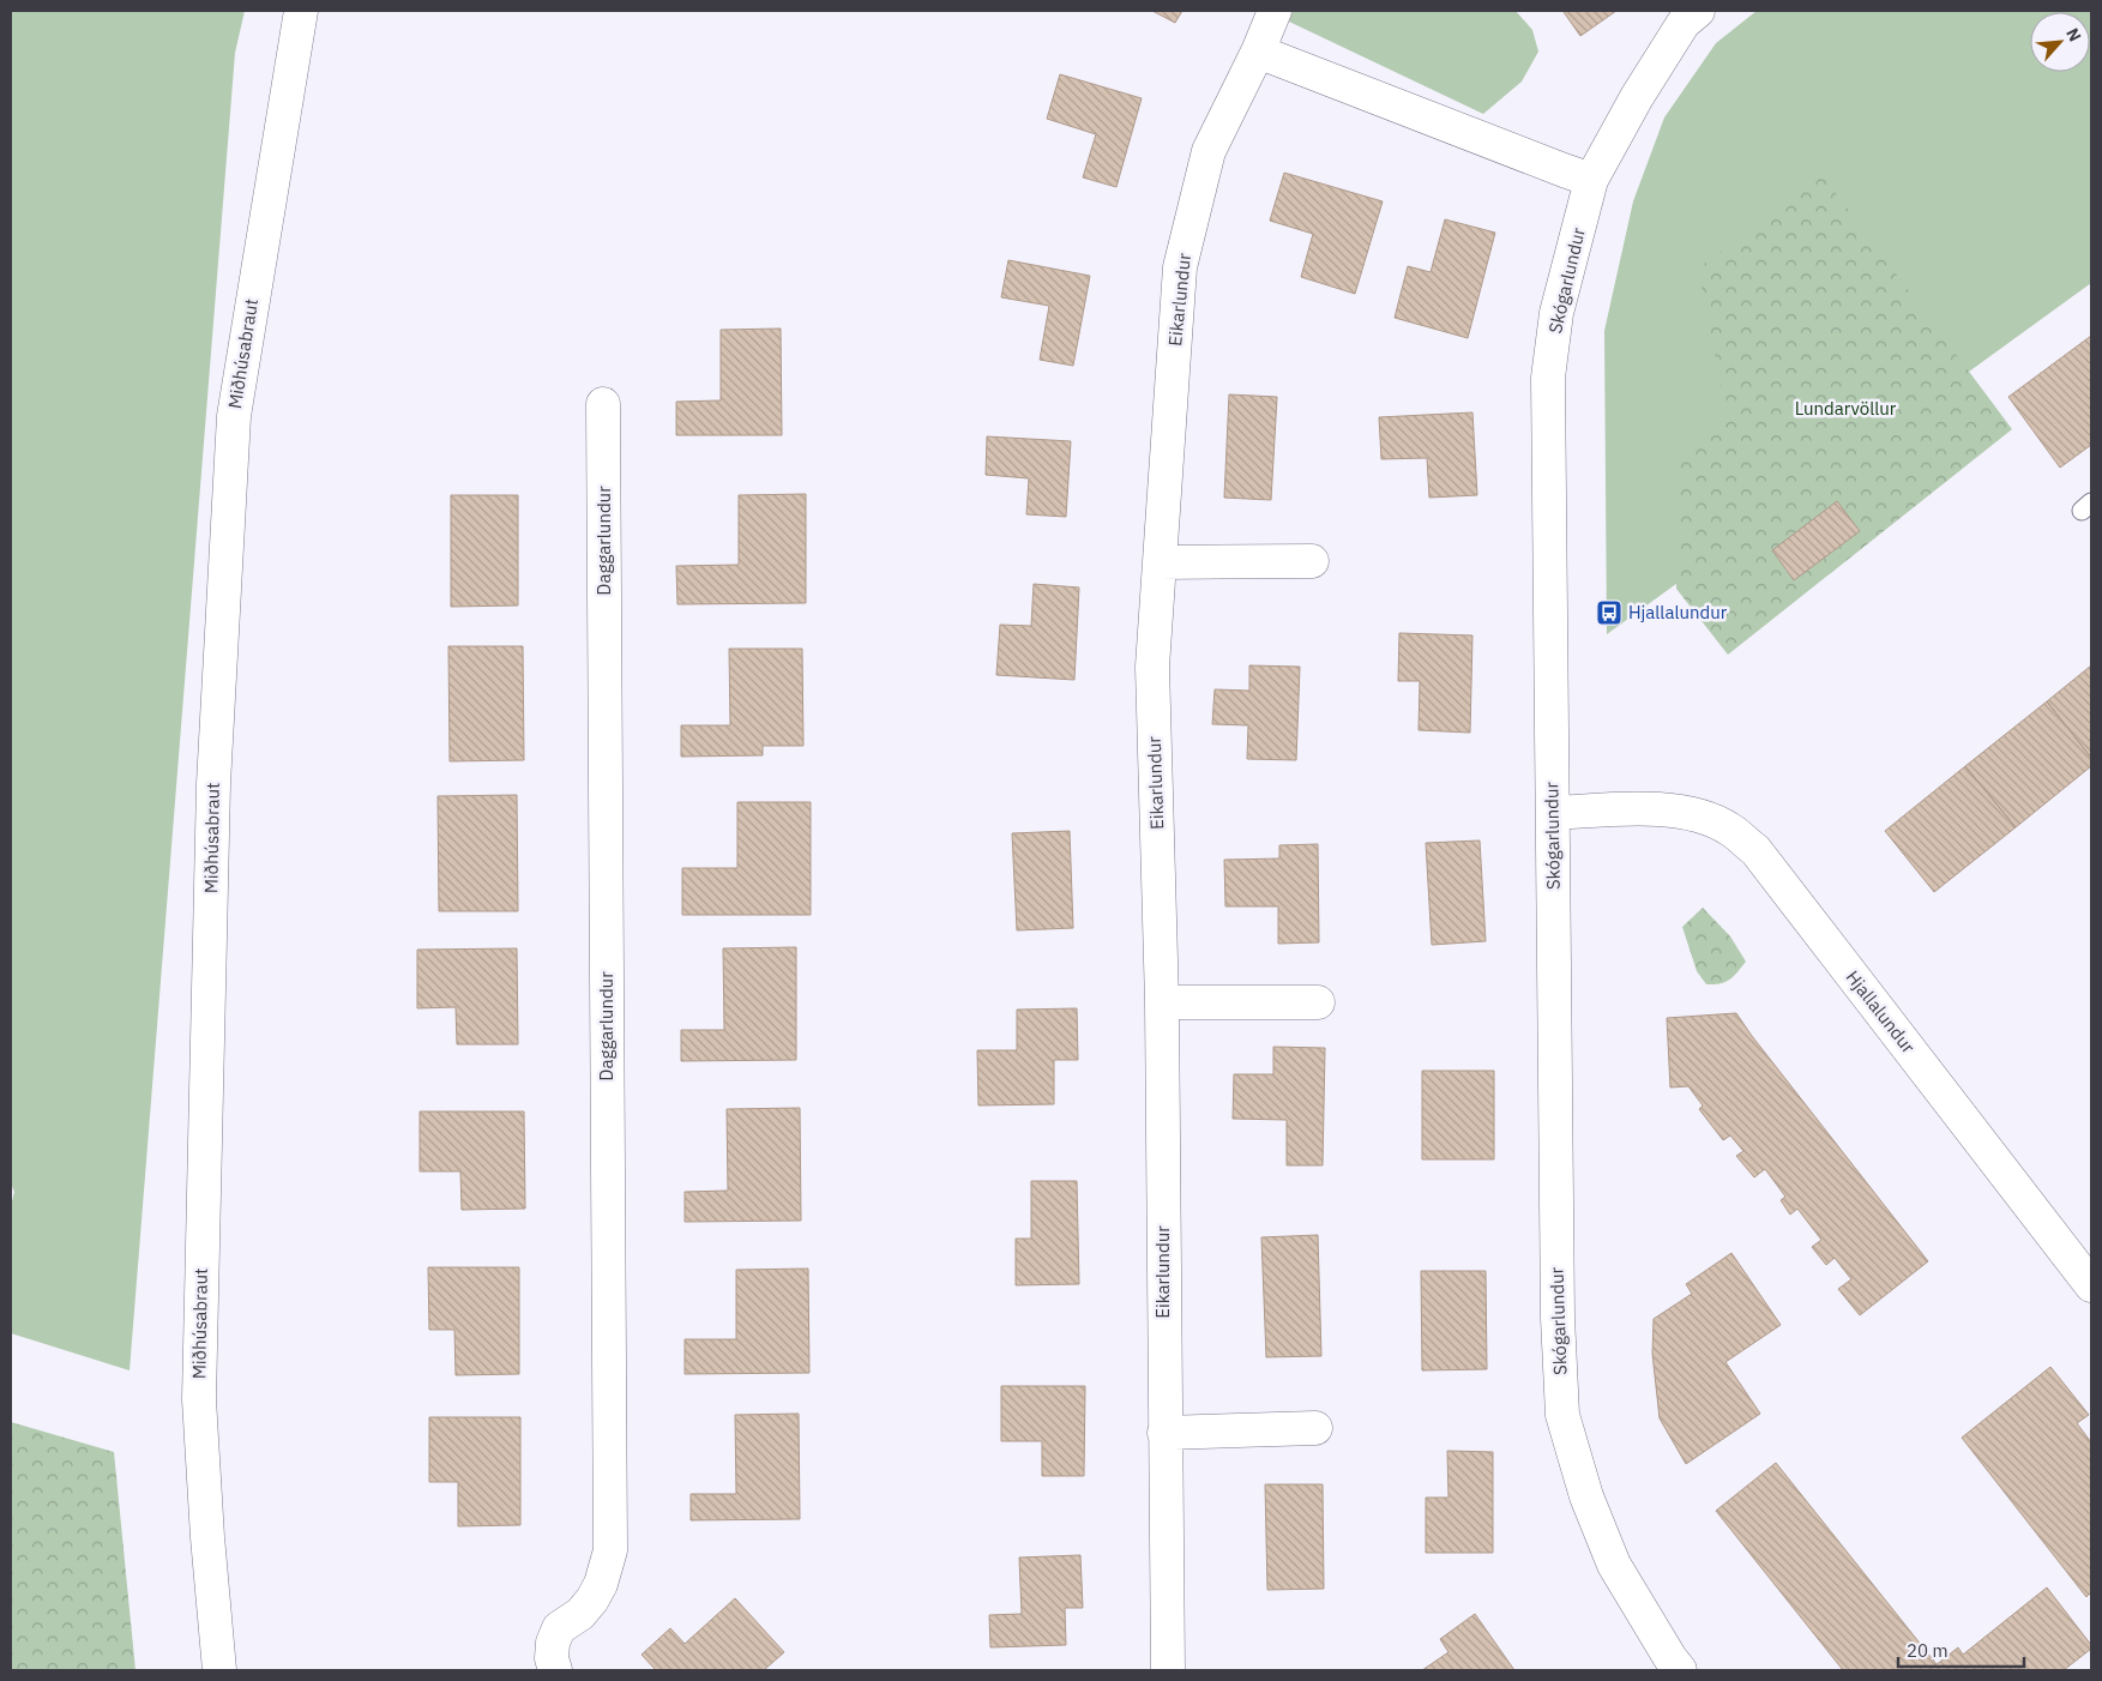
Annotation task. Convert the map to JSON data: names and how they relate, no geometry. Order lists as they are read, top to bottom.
{
  "streets": {
    "street": [
      "Skógarlundur",
      "Eikarlundur",
      "Miðhúsabraut",
      "Daggarlundur",
      "Hjallalundur"
    ]
  },
  "crossings": [
    ["Skógarlundur", "Hjallalundur"]
  ],
  "parks": ["Lundarvöllur"],
  "places": {
    "bus stop": ["Hjallalundur"]
  },
  "scale_bar": "20 m",
  "north": "top right"
}
